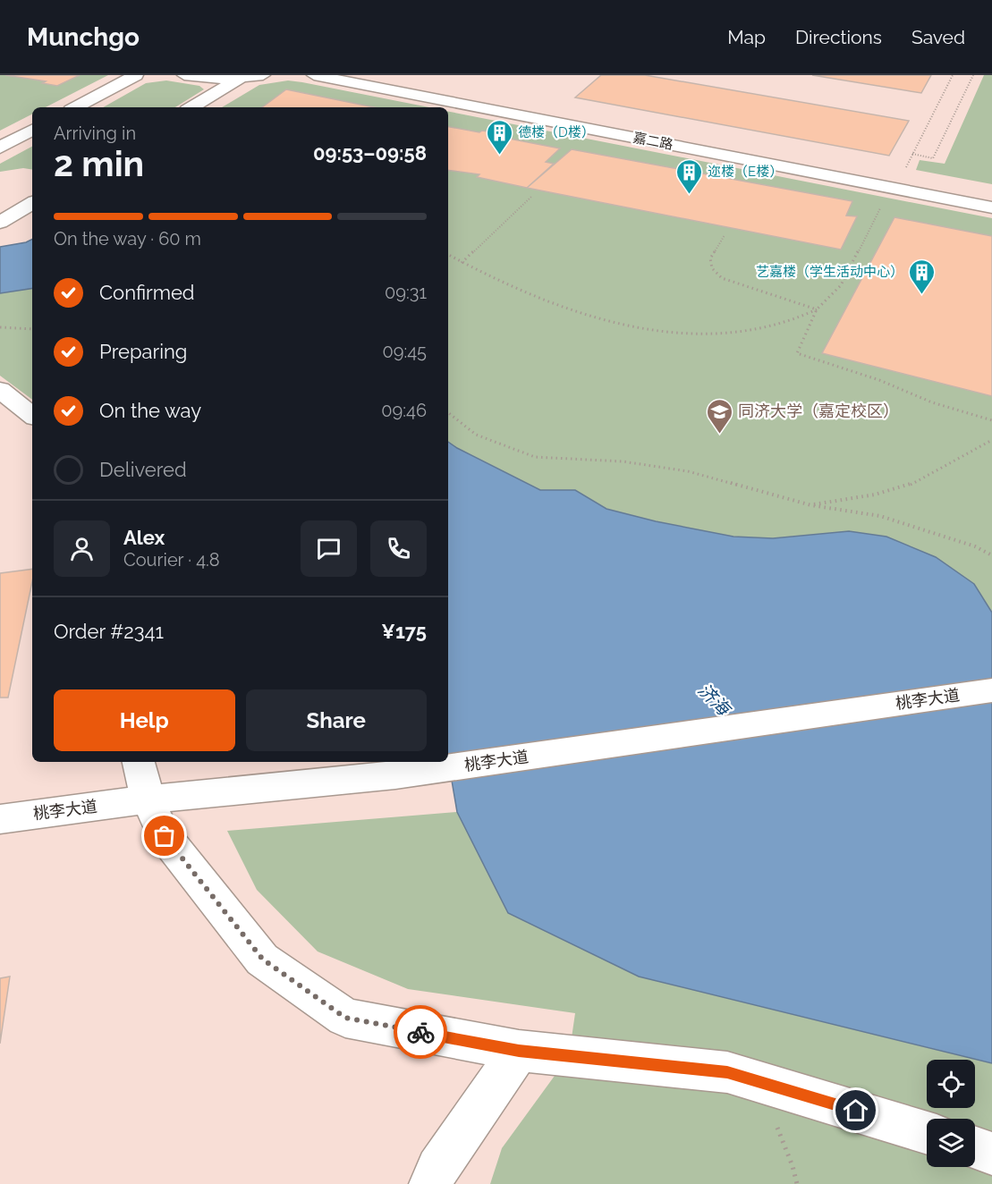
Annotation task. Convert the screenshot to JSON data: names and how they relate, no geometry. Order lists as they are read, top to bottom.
{
  "streets": {
    "street": ["嘉二路", "桃李大道"]
  },
  "water": ["济海"],
  "places": {
    "building": ["德楼（D楼）", "迩楼（E楼）", "艺嘉楼（学生活动中心）"],
    "school or university": ["同济大学（嘉定校区）"]
  },
  "page": {
    "header": "Munchgo",
    "nav": ["Map", "Directions", "Saved"],
    "heading": ["2 min", "Arriving in", "09:53–09:58"],
    "panel": [
      "Alex",
      "Courier · 4.8",
      "Order #2341",
      "¥175"
    ],
    "bar": "On the way · 60 m",
    "list": [
      ["Confirmed", "09:31"],
      ["Preparing", "09:45"],
      ["On the way", "09:46"],
      "Delivered"
    ],
    "buttons": ["Help", "Share"]
  }
}
